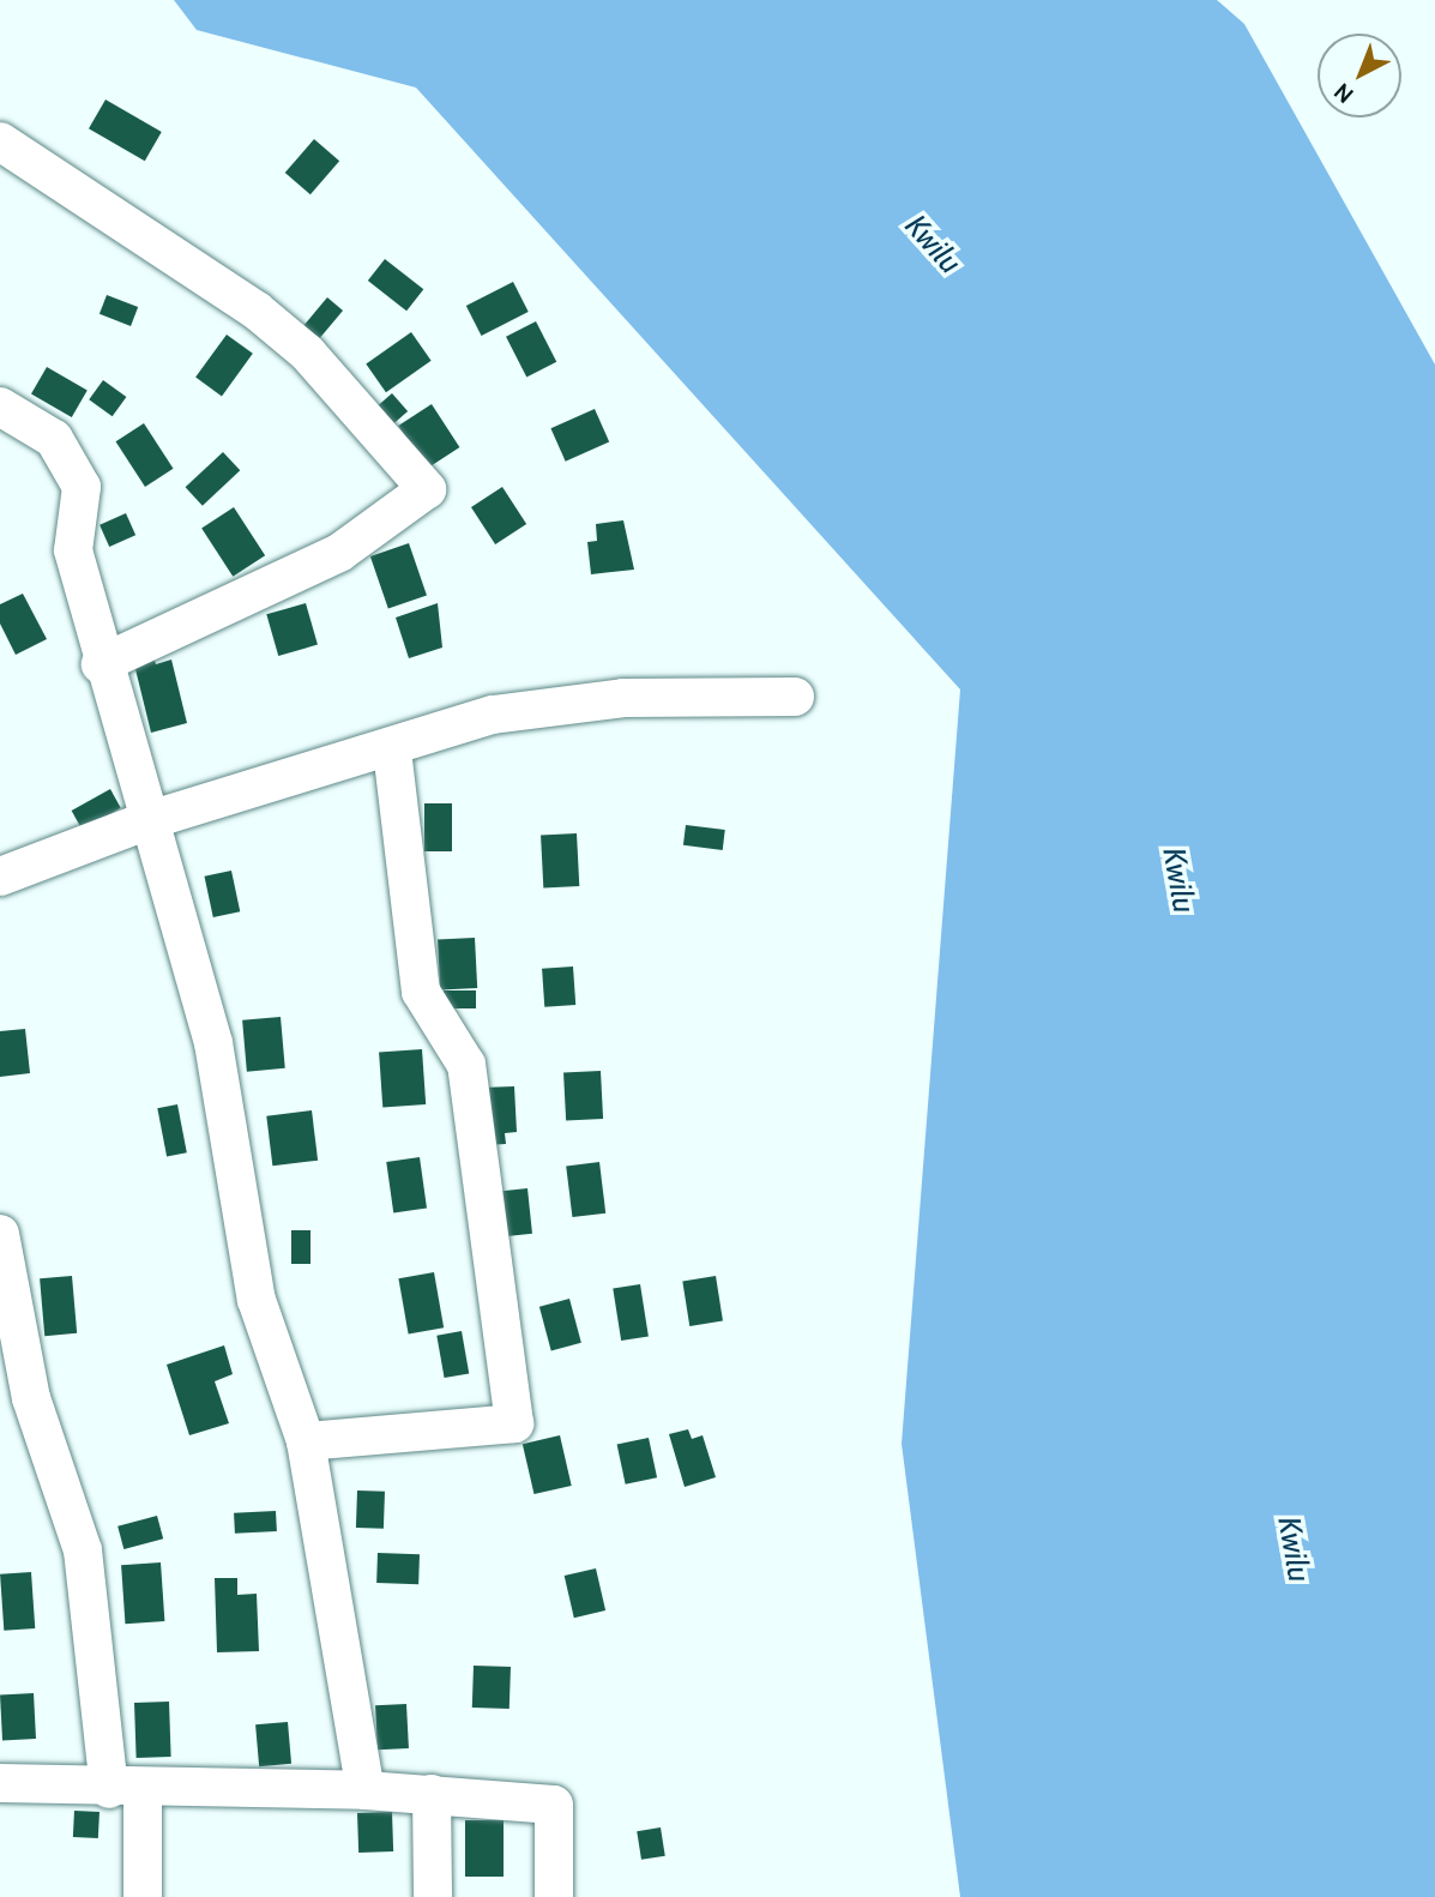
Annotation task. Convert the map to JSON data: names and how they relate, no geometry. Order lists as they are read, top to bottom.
{
  "water": ["Kwilu"],
  "north": "bottom left"
}
